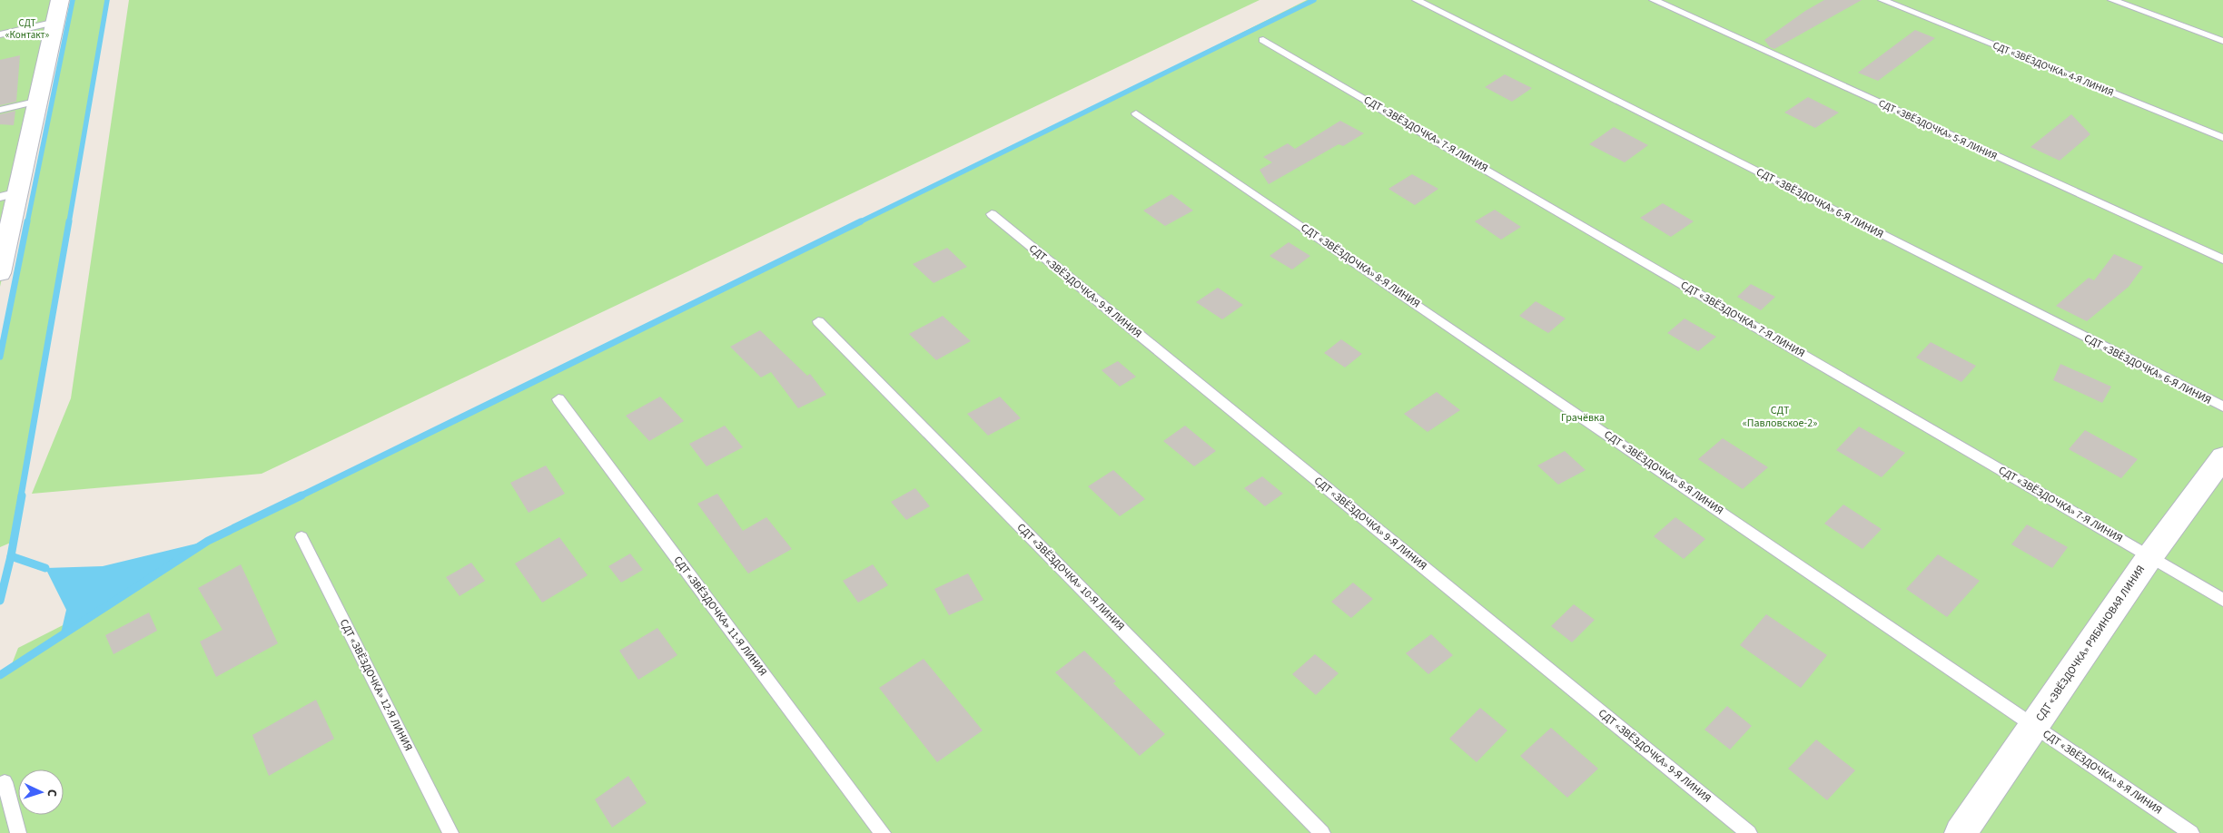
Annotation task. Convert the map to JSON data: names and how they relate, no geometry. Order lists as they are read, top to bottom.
{
  "streets": {
    "street": ["СДТ «ЗВЁЗДОЧКА» РЯБИНОВАЯ ЛИНИЯ"],
    "lane": [
      "СДТ «ЗВЁЗДОЧКА» 4-Я ЛИНИЯ",
      "СДТ «ЗВЁЗДОЧКА» 5-Я ЛИНИЯ",
      "СДТ «ЗВЁЗДОЧКА» 7-Я ЛИНИЯ",
      "СДТ «ЗВЁЗДОЧКА» 6-Я ЛИНИЯ",
      "СДТ «ЗВЁЗДОЧКА» 8-Я ЛИНИЯ",
      "СДТ «ЗВЁЗДОЧКА» 9-Я ЛИНИЯ",
      "СДТ «ЗВЁЗДОЧКА» 10-Я ЛИНИЯ",
      "СДТ «ЗВЁЗДОЧКА» 11-Я ЛИНИЯ",
      "СДТ «ЗВЁЗДОЧКА» 12-Я ЛИНИЯ"
    ]
  },
  "crossings": [
    ["СДТ «ЗВЁЗДОЧКА» 7-Я ЛИНИЯ", "СДТ «ЗВЁЗДОЧКА» РЯБИНОВАЯ ЛИНИЯ"],
    ["СДТ «ЗВЁЗДОЧКА» 8-Я ЛИНИЯ", "СДТ «ЗВЁЗДОЧКА» РЯБИНОВАЯ ЛИНИЯ"]
  ],
  "parks": ["СДТ «Контакт»", "СДТ «Павловское-2»", "Грачёвка"],
  "north": "right"
}
